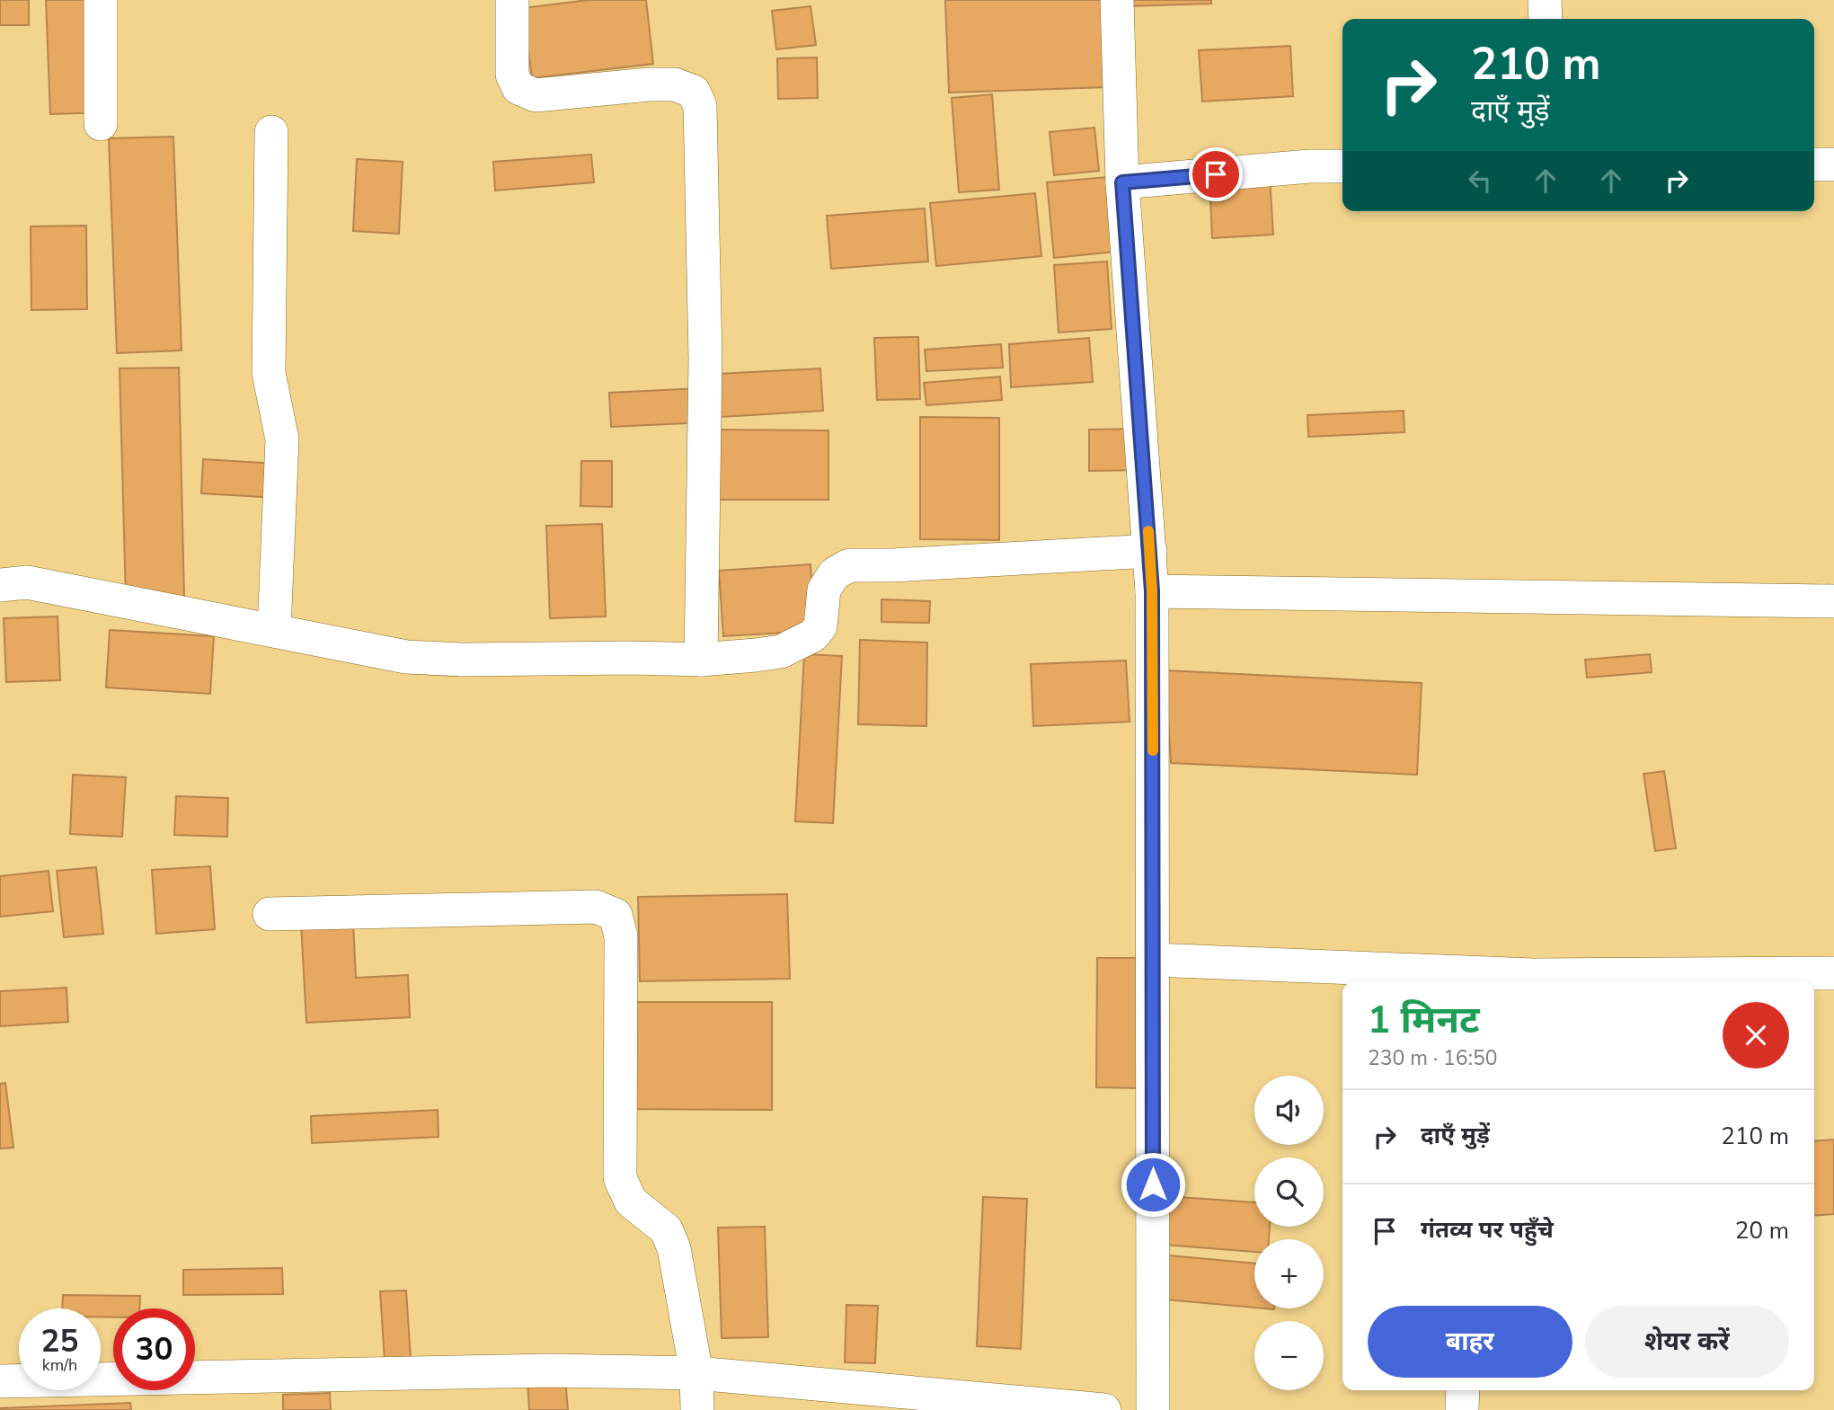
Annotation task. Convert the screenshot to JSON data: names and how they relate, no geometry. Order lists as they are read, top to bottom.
{
  "page": {
    "turn": ["210 m", "दाएँ मुड़ें"],
    "heading": ["1 मिनट", "230 m · 16:50"],
    "map_buttons": ["+", "−"],
    "list": [
      {
        "name": "दाएँ मुड़ें",
        "value": "210 m"
      },
      {
        "name": "गंतव्य पर पहुँचे",
        "value": "20 m"
      }
    ],
    "buttons": ["बाहर", "शेयर करें"],
    "speed": "25 km/h",
    "limit": "30"
  }
}
